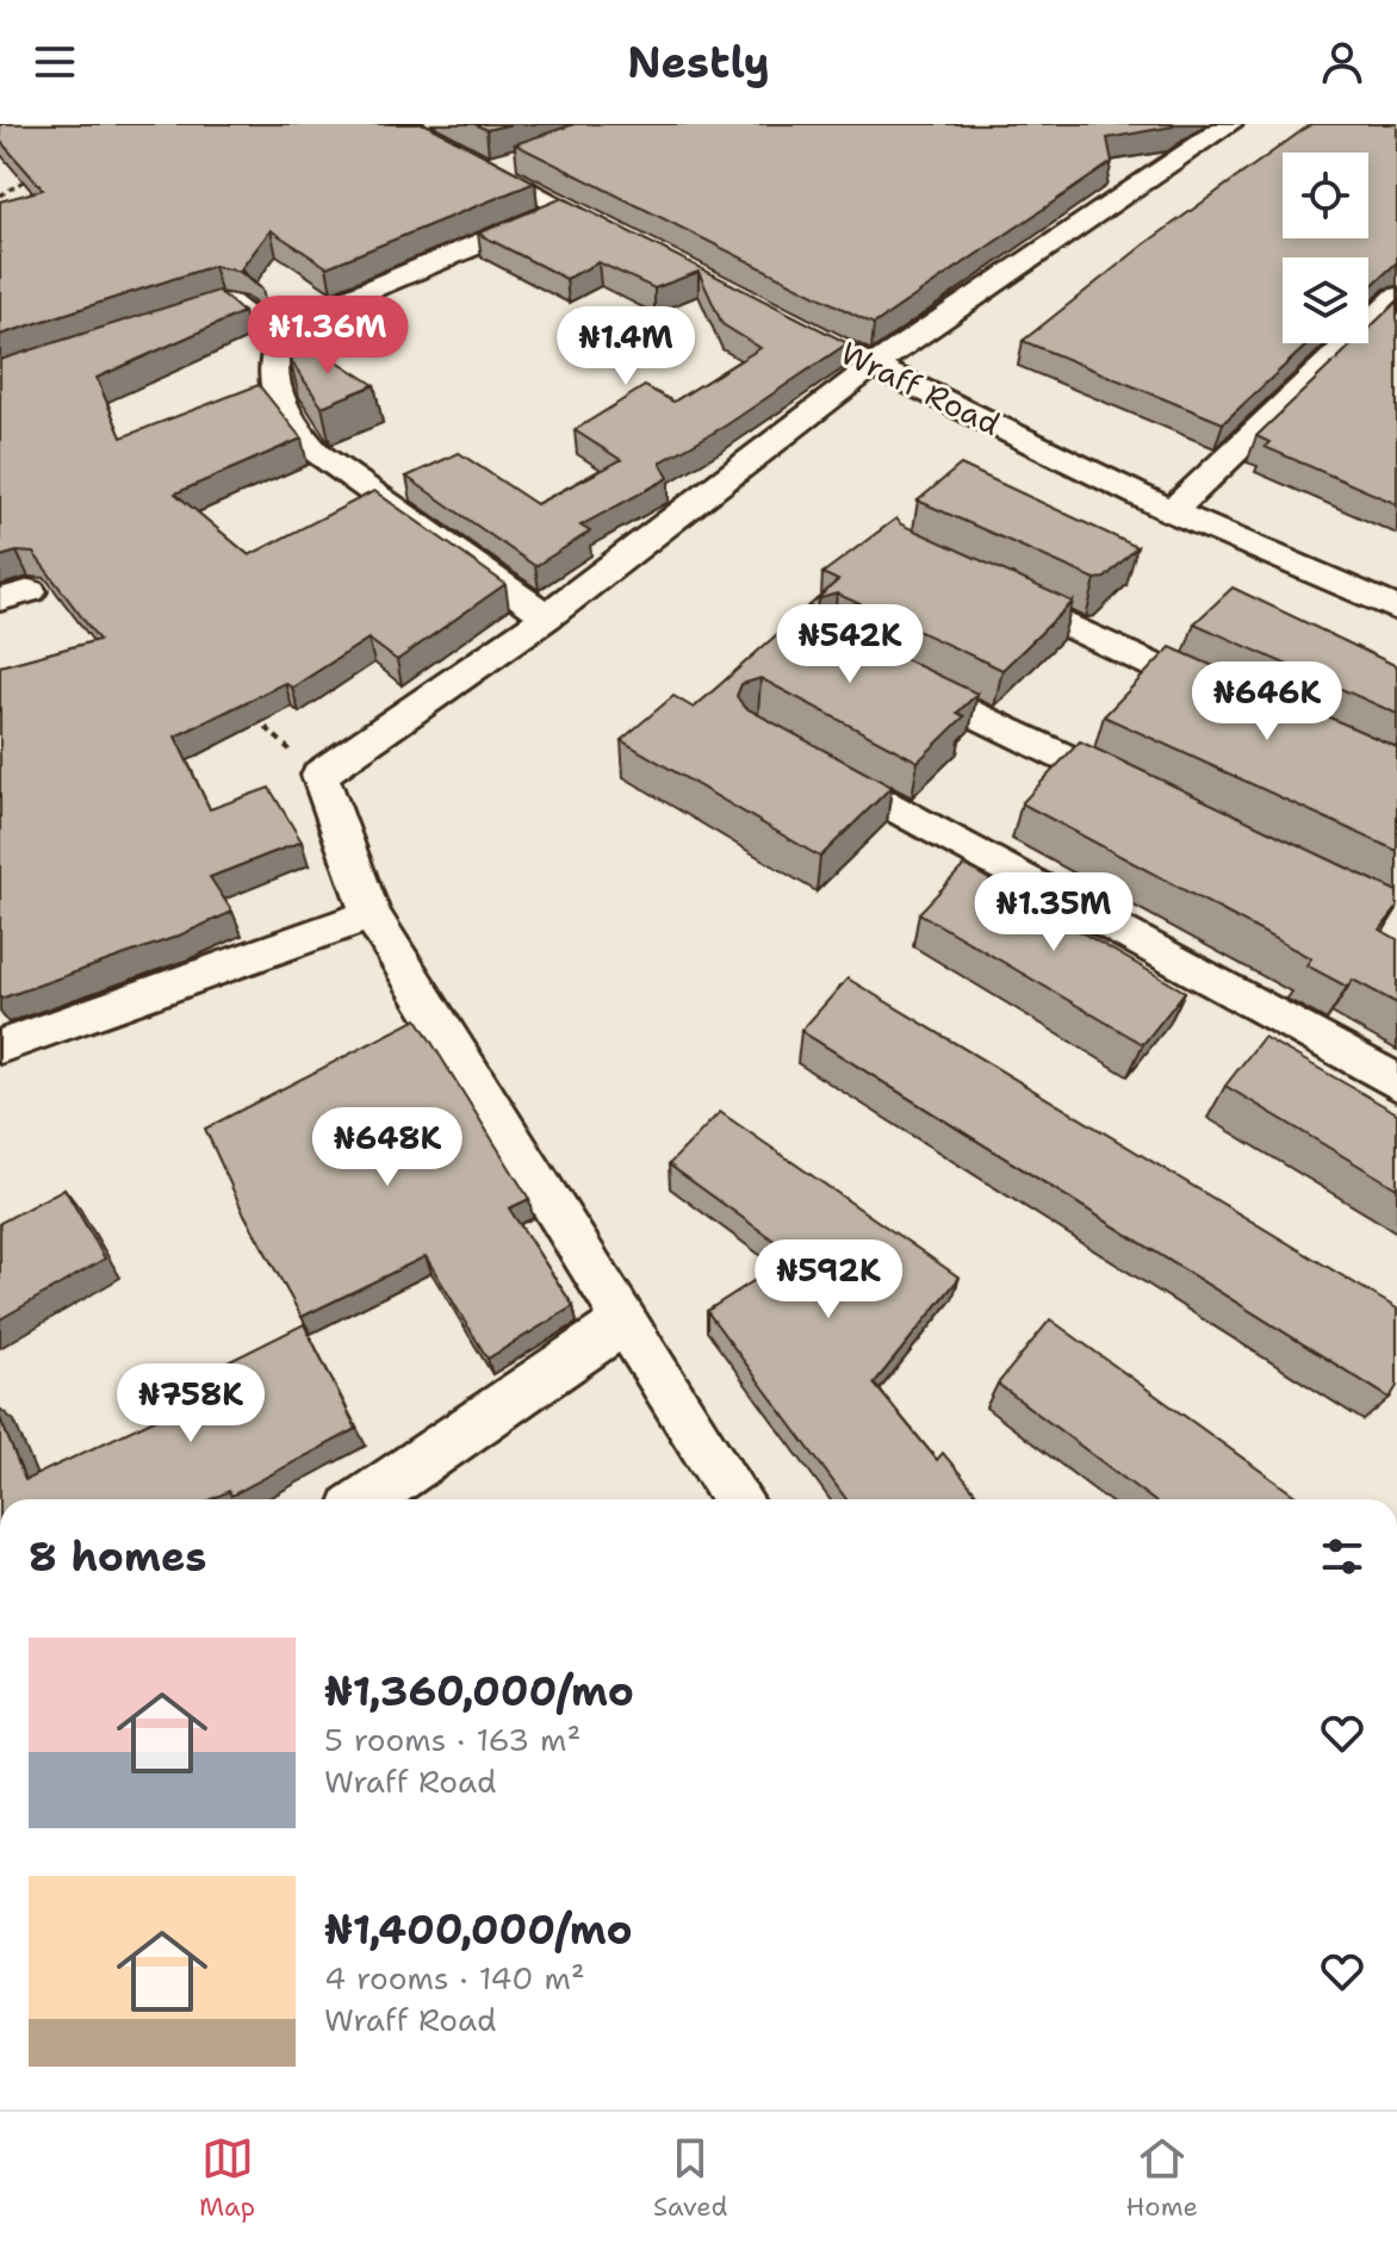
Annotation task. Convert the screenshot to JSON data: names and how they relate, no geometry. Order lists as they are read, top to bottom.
{
  "streets": {
    "street": ["Wraff Road"]
  },
  "page": {
    "header": "Nestly",
    "price": [
      "₦1.36M",
      "₦1.4M",
      "₦542K",
      "₦646K",
      "₦1.35M",
      "₦648K",
      "₦592K",
      "₦758K"
    ],
    "heading": "8 homes",
    "list": [
      {
        "name": "₦1,360,000/mo",
        "note": "5 rooms · 163 m² · Wraff Road"
      },
      {
        "name": "₦1,400,000/mo",
        "note": "4 rooms · 140 m² · Wraff Road"
      }
    ],
    "tabs": ["Map", "Saved", "Home"]
  }
}
